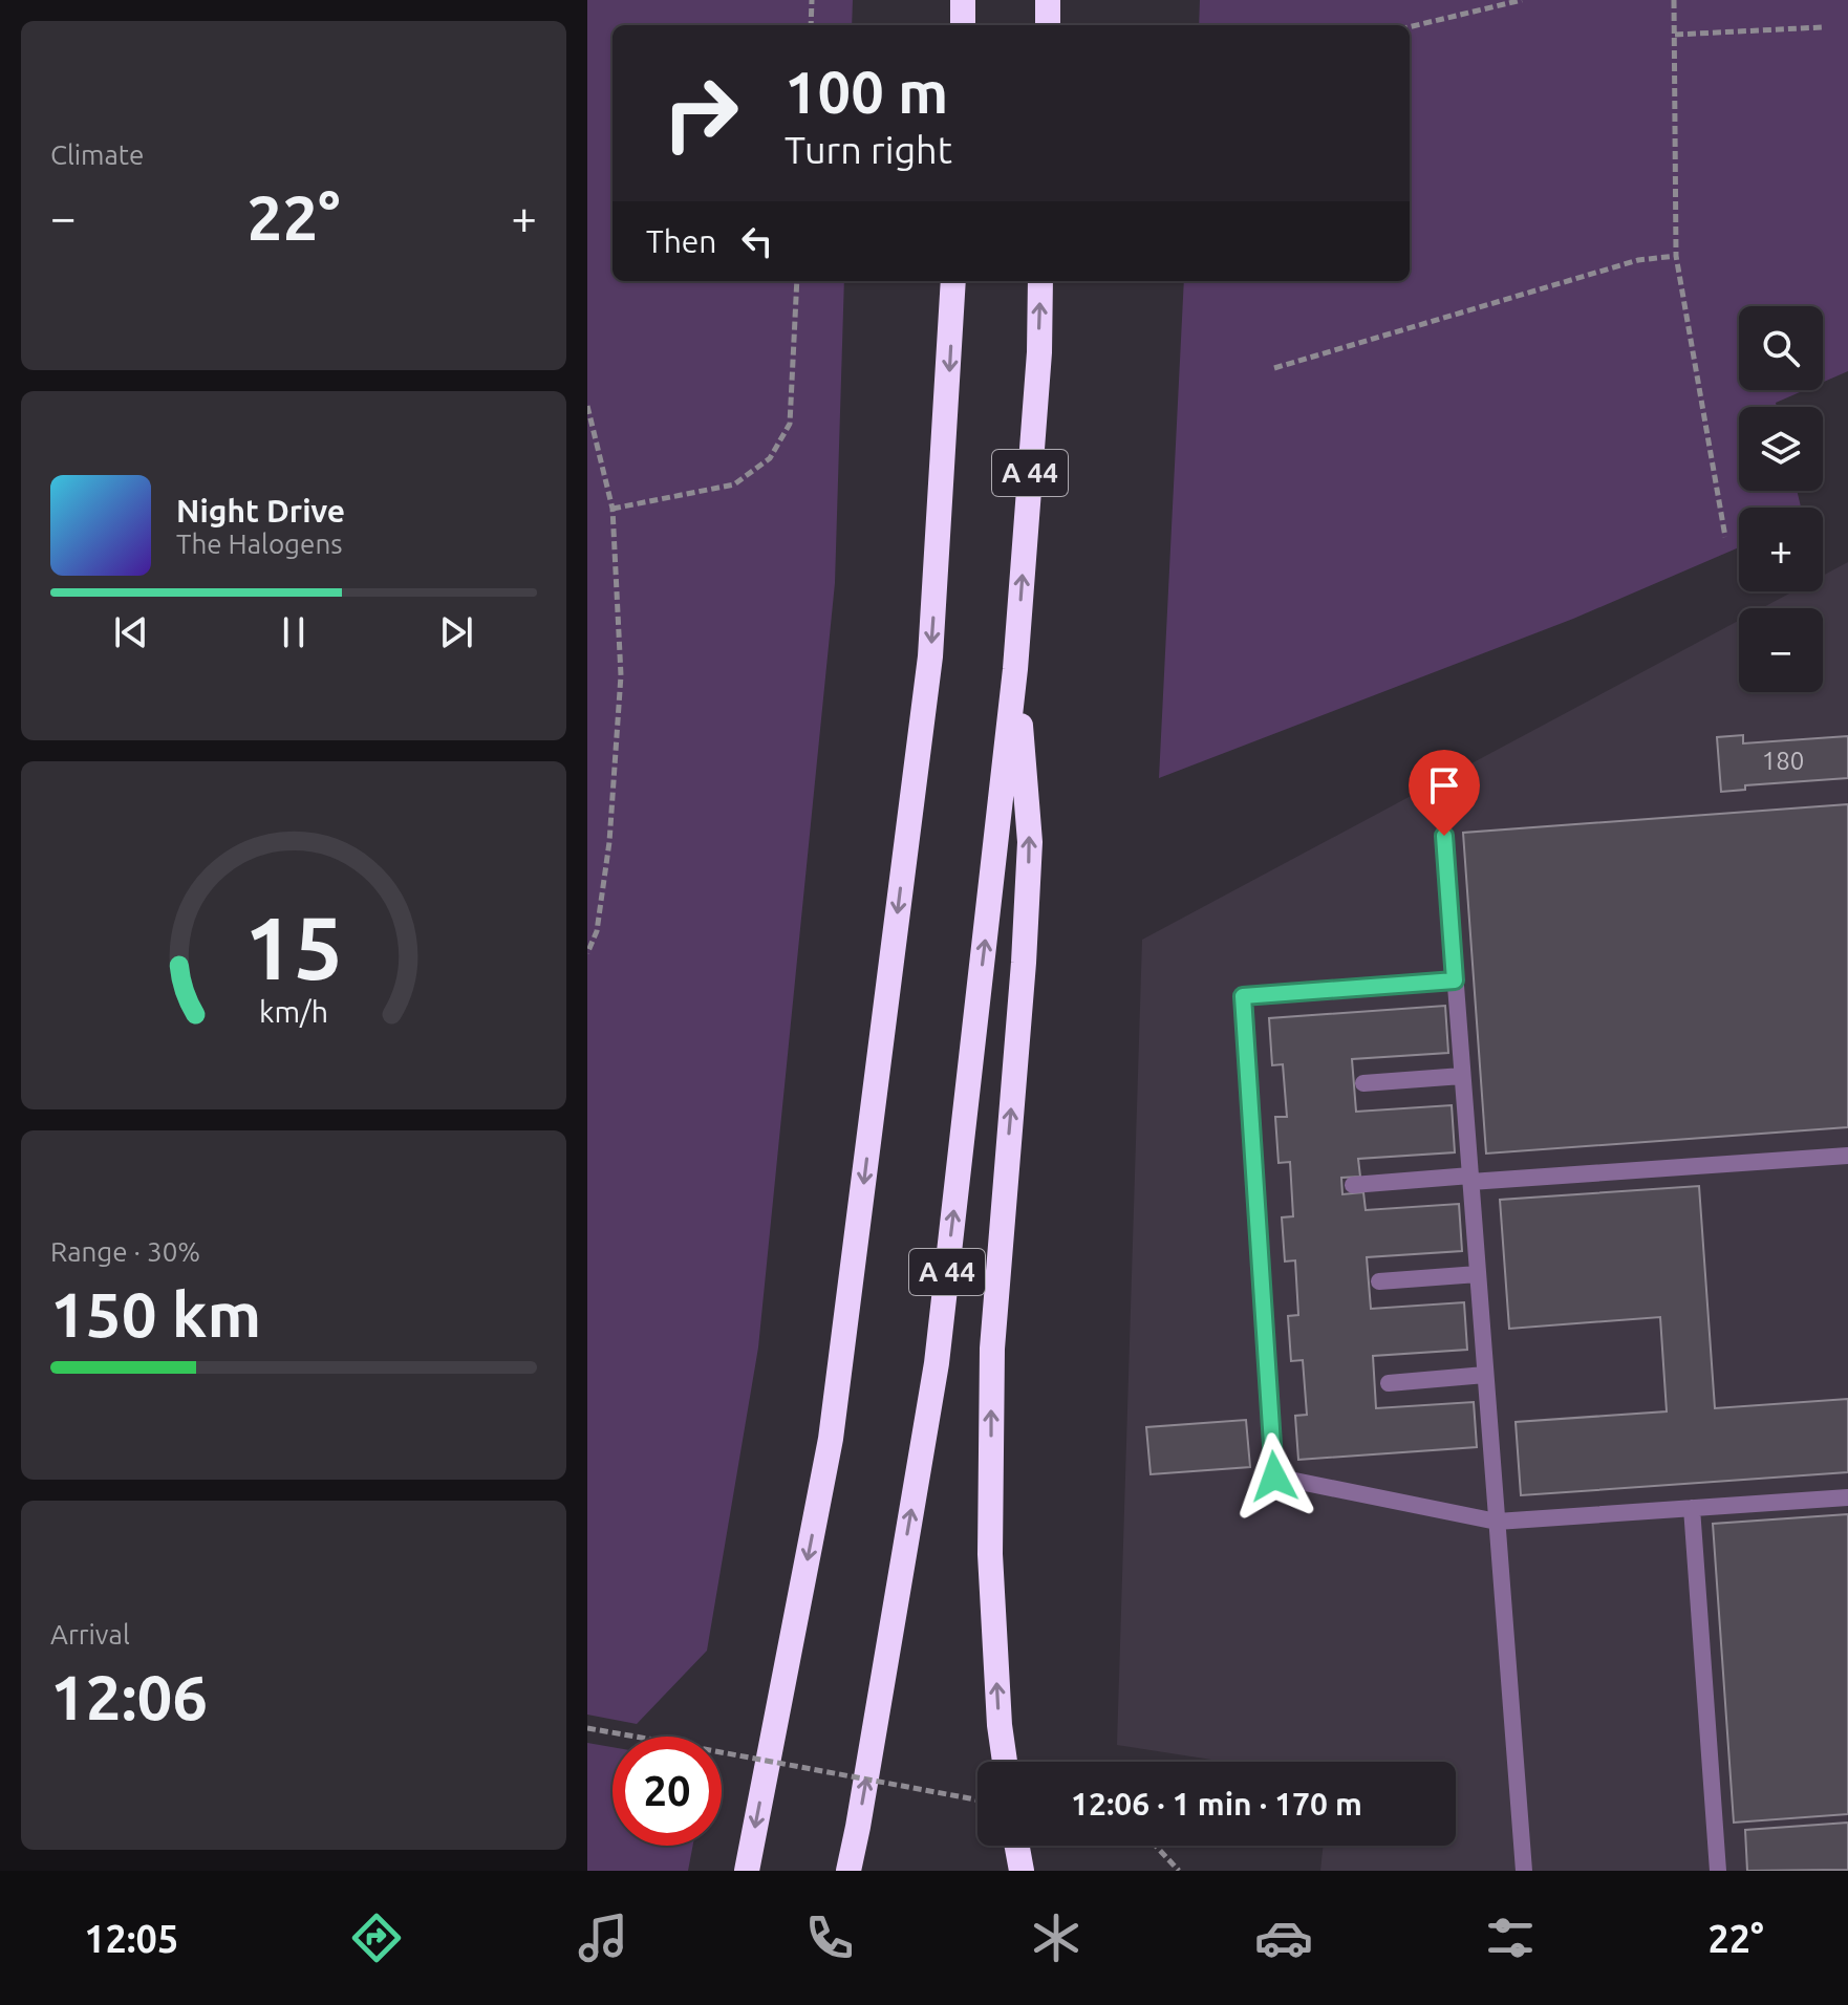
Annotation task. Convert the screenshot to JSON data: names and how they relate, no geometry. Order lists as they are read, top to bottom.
{
  "streets": {
    "highway": ["A 44"]
  },
  "house_numbers": ["180"],
  "page": {
    "tile": [
      "Climate",
      ["Range · 30%", "150 km"],
      ["Arrival", "12:06"]
    ],
    "turn": ["100 m", "Turn right"],
    "heat": ["−", "22°", "+"],
    "then": "Then",
    "map_buttons": ["+", "−"],
    "song": ["Night Drive", "The Halogens"],
    "limit": "20",
    "trip": "12:06 · 1 min · 170 m",
    "tabs": ["12:05", "22°"],
    "gauge": ["15", "km/h"]
  }
}
